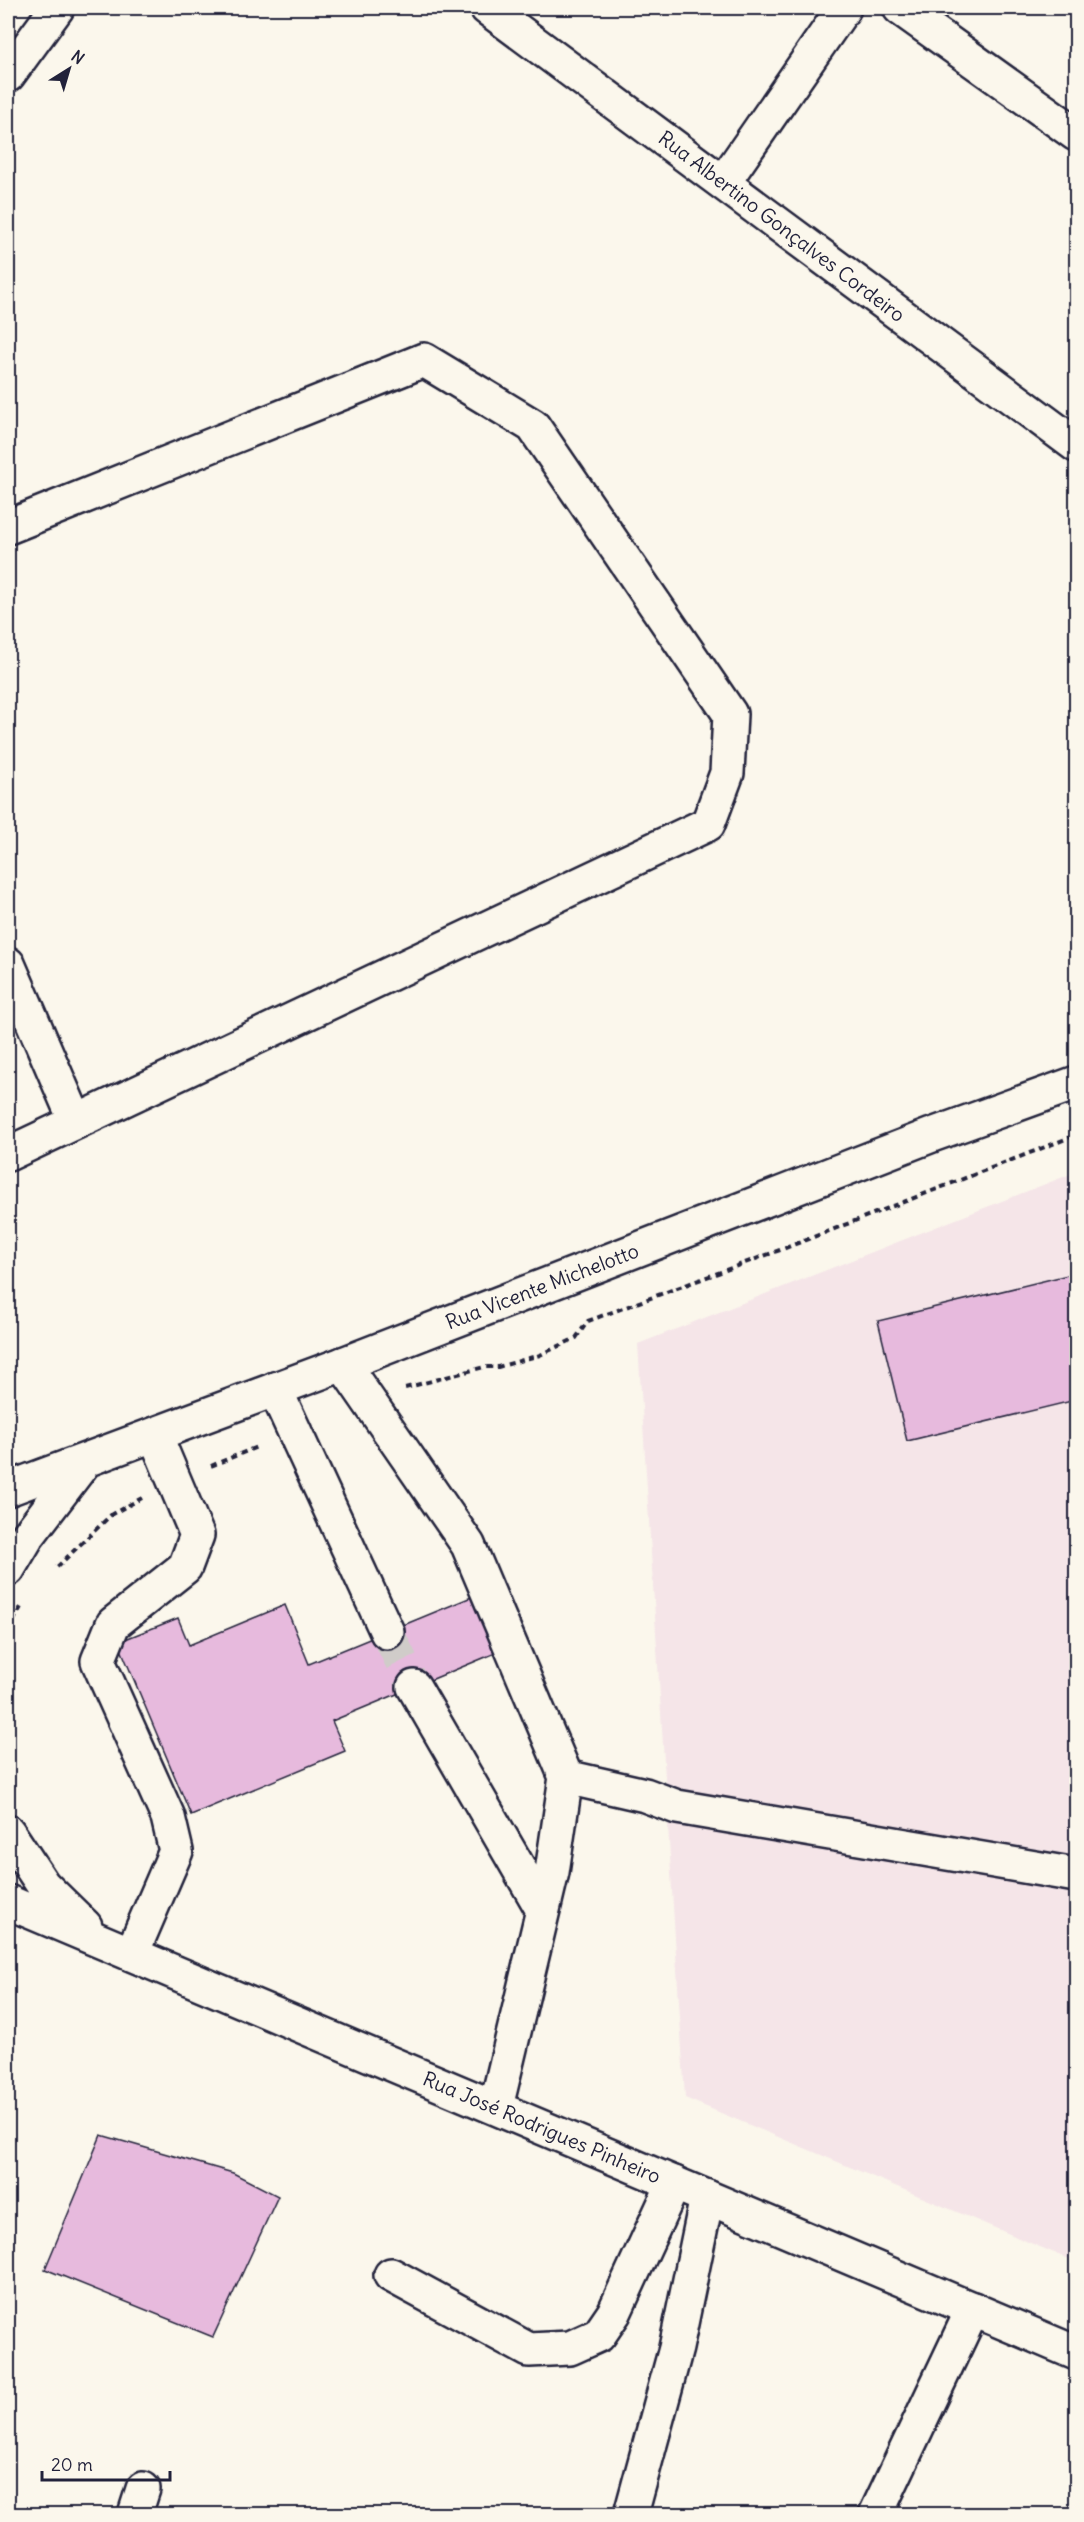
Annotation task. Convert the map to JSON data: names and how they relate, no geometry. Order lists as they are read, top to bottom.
{
  "streets": {
    "main road": ["Rua Albertino Gonçalves Cordeiro", "Rua Vicente Michelotto", "Rua José Rodrigues Pinheiro"]
  },
  "scale_bar": "20 m",
  "north": "top right"
}
